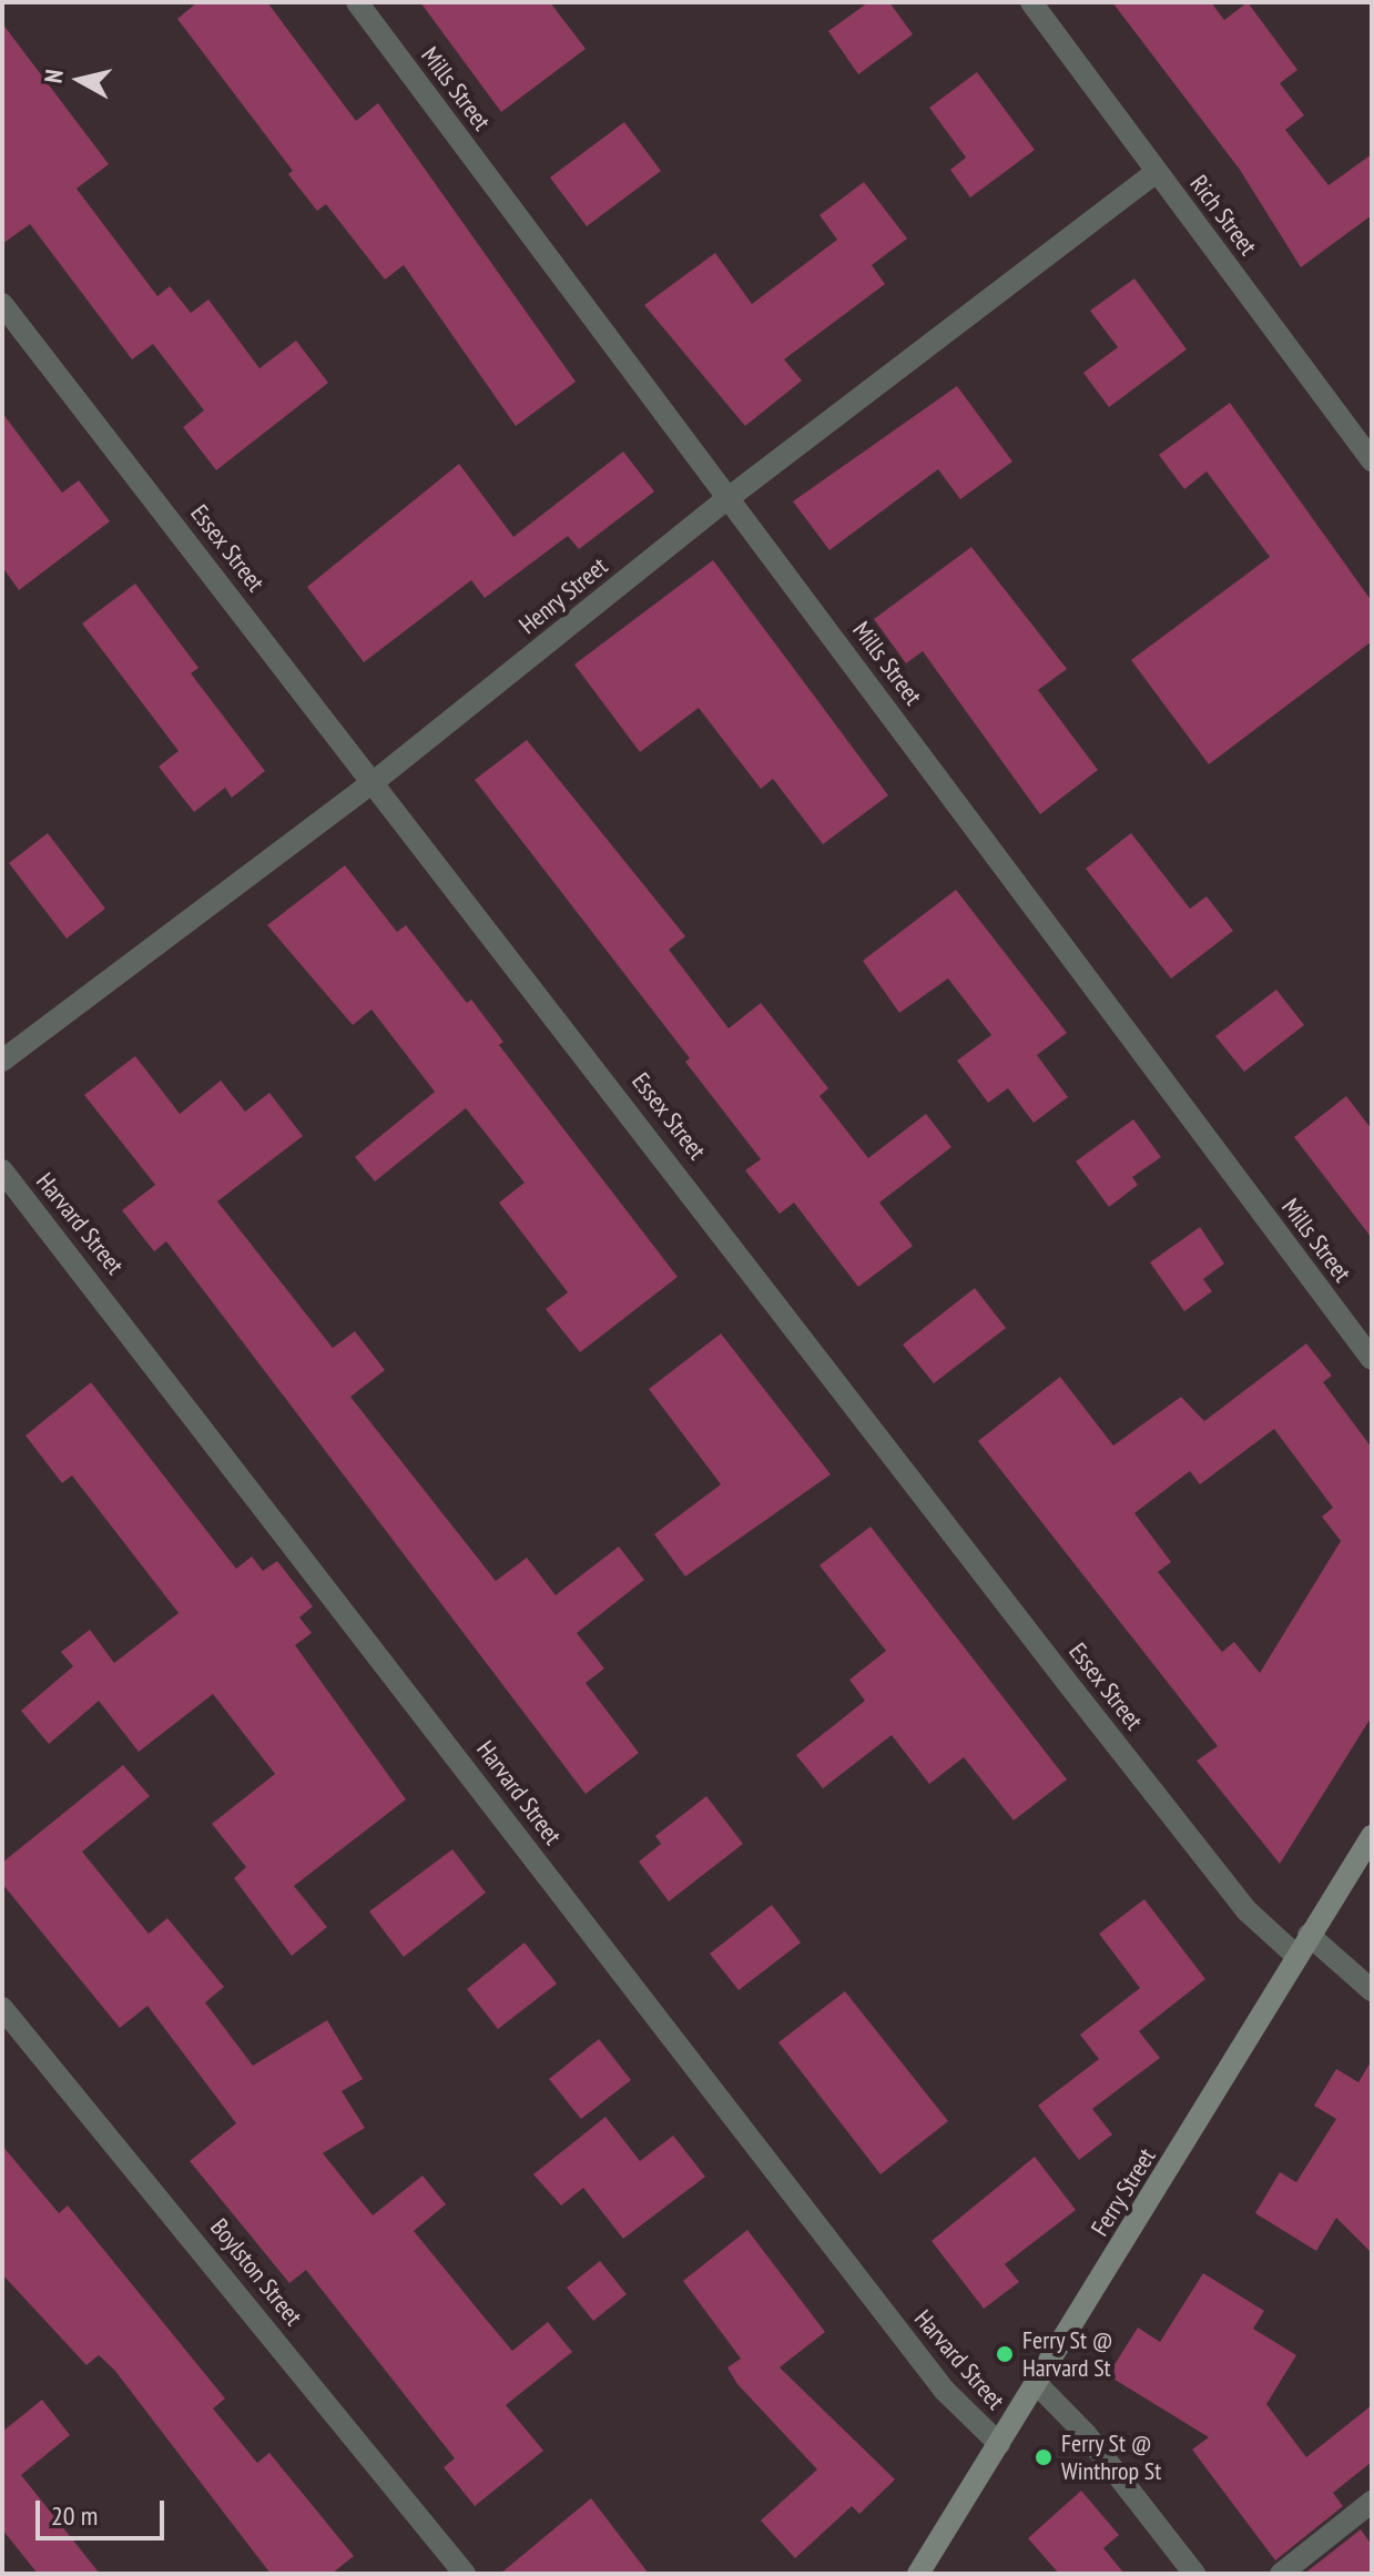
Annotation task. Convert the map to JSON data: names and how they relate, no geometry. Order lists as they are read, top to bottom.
{
  "streets": {
    "main road": ["Ferry Street"],
    "street": [
      "Mills Street",
      "Rich Street",
      "Essex Street",
      "Henry Street",
      "Harvard Street",
      "Boylston Street"
    ]
  },
  "crossings": [
    ["Mills Street", "Henry Street"],
    ["Rich Street", "Henry Street"],
    ["Essex Street", "Henry Street"],
    ["Essex Street", "Ferry Street"],
    ["Harvard Street", "Ferry Street"]
  ],
  "places": ["Ferry St @ Harvard St", "Ferry St @ Winthrop St"],
  "scale_bar": "20 m",
  "north": "left"
}
